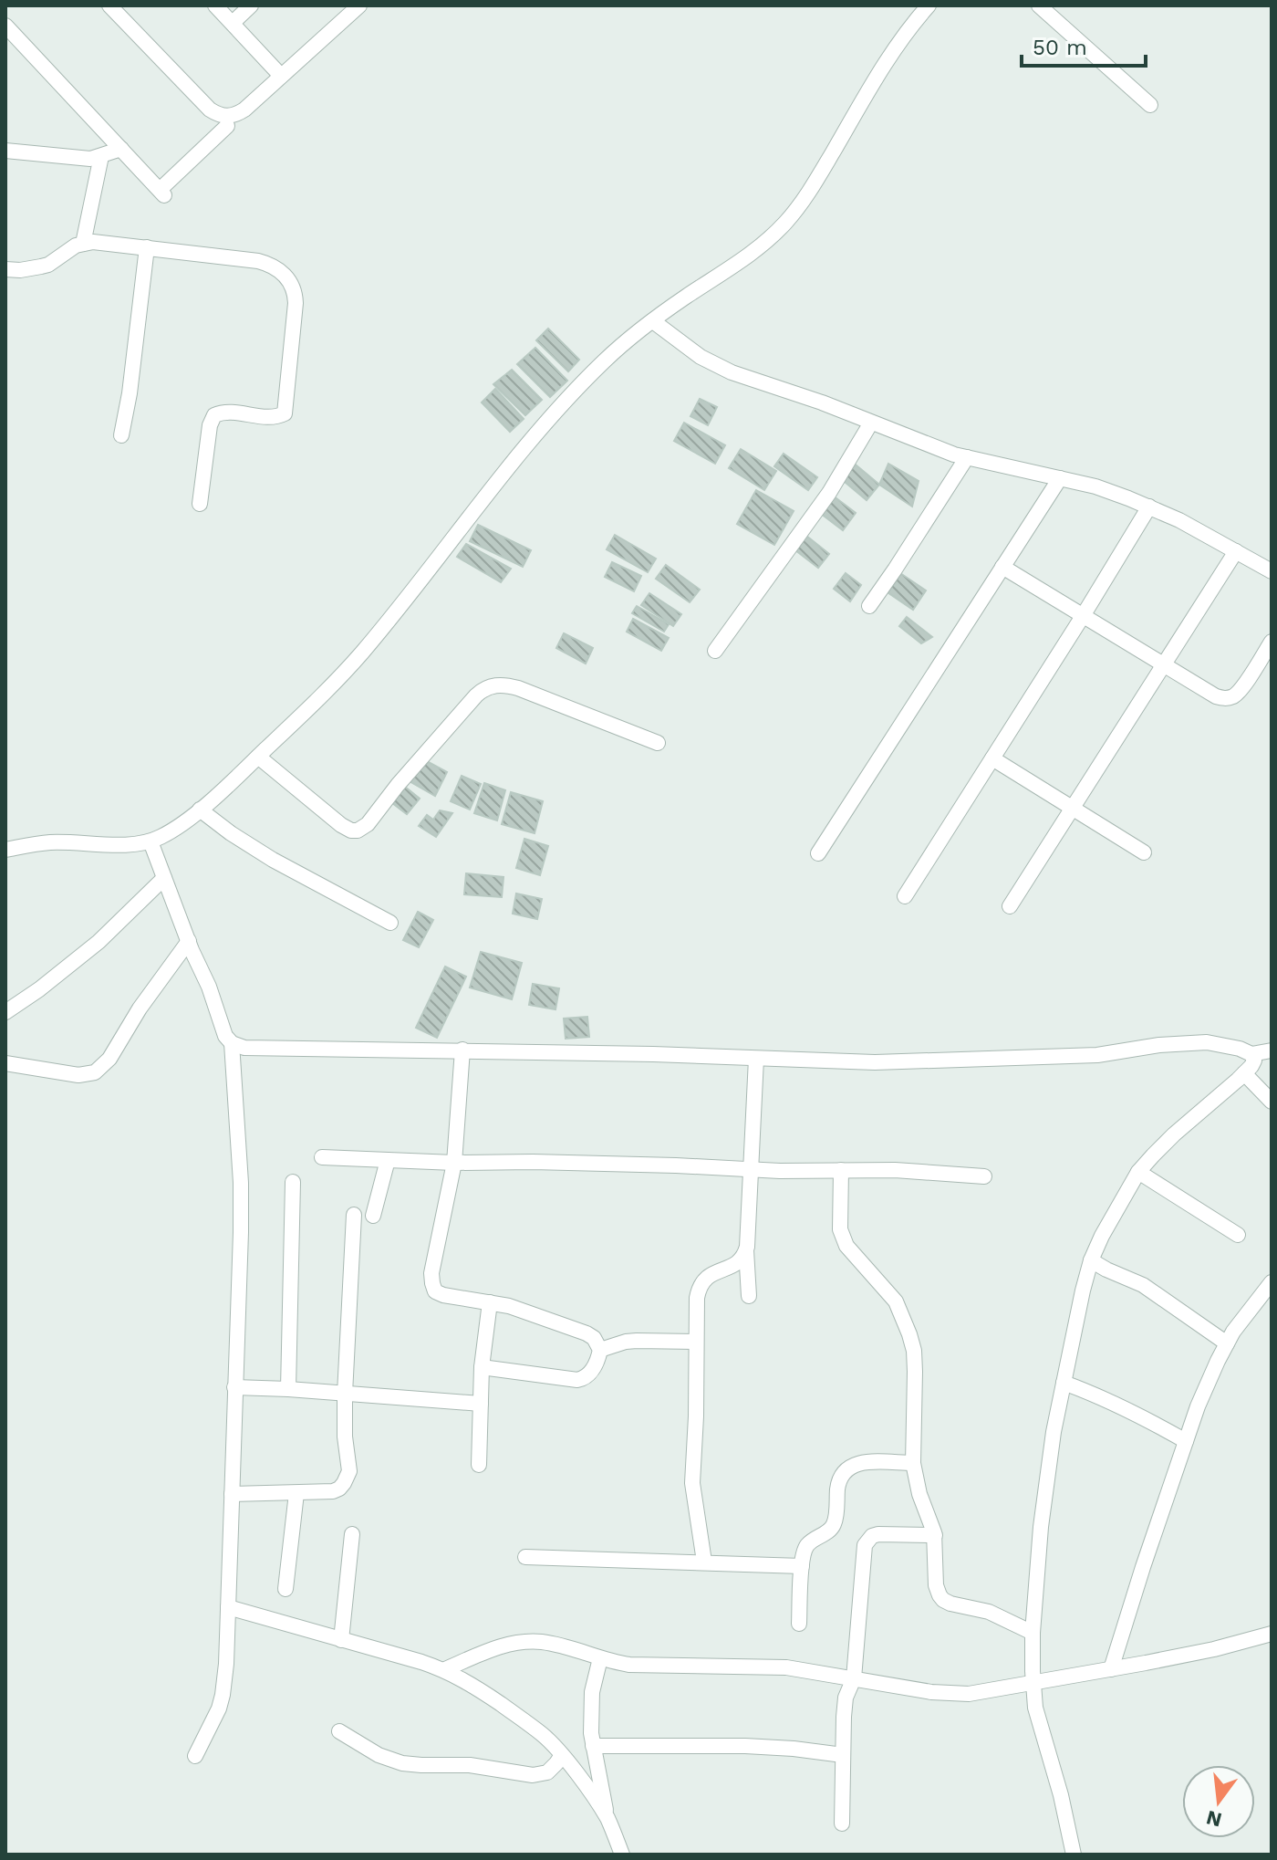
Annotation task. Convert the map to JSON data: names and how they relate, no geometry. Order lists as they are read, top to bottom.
{
  "scale_bar": "50 m",
  "north": "bottom"
}
